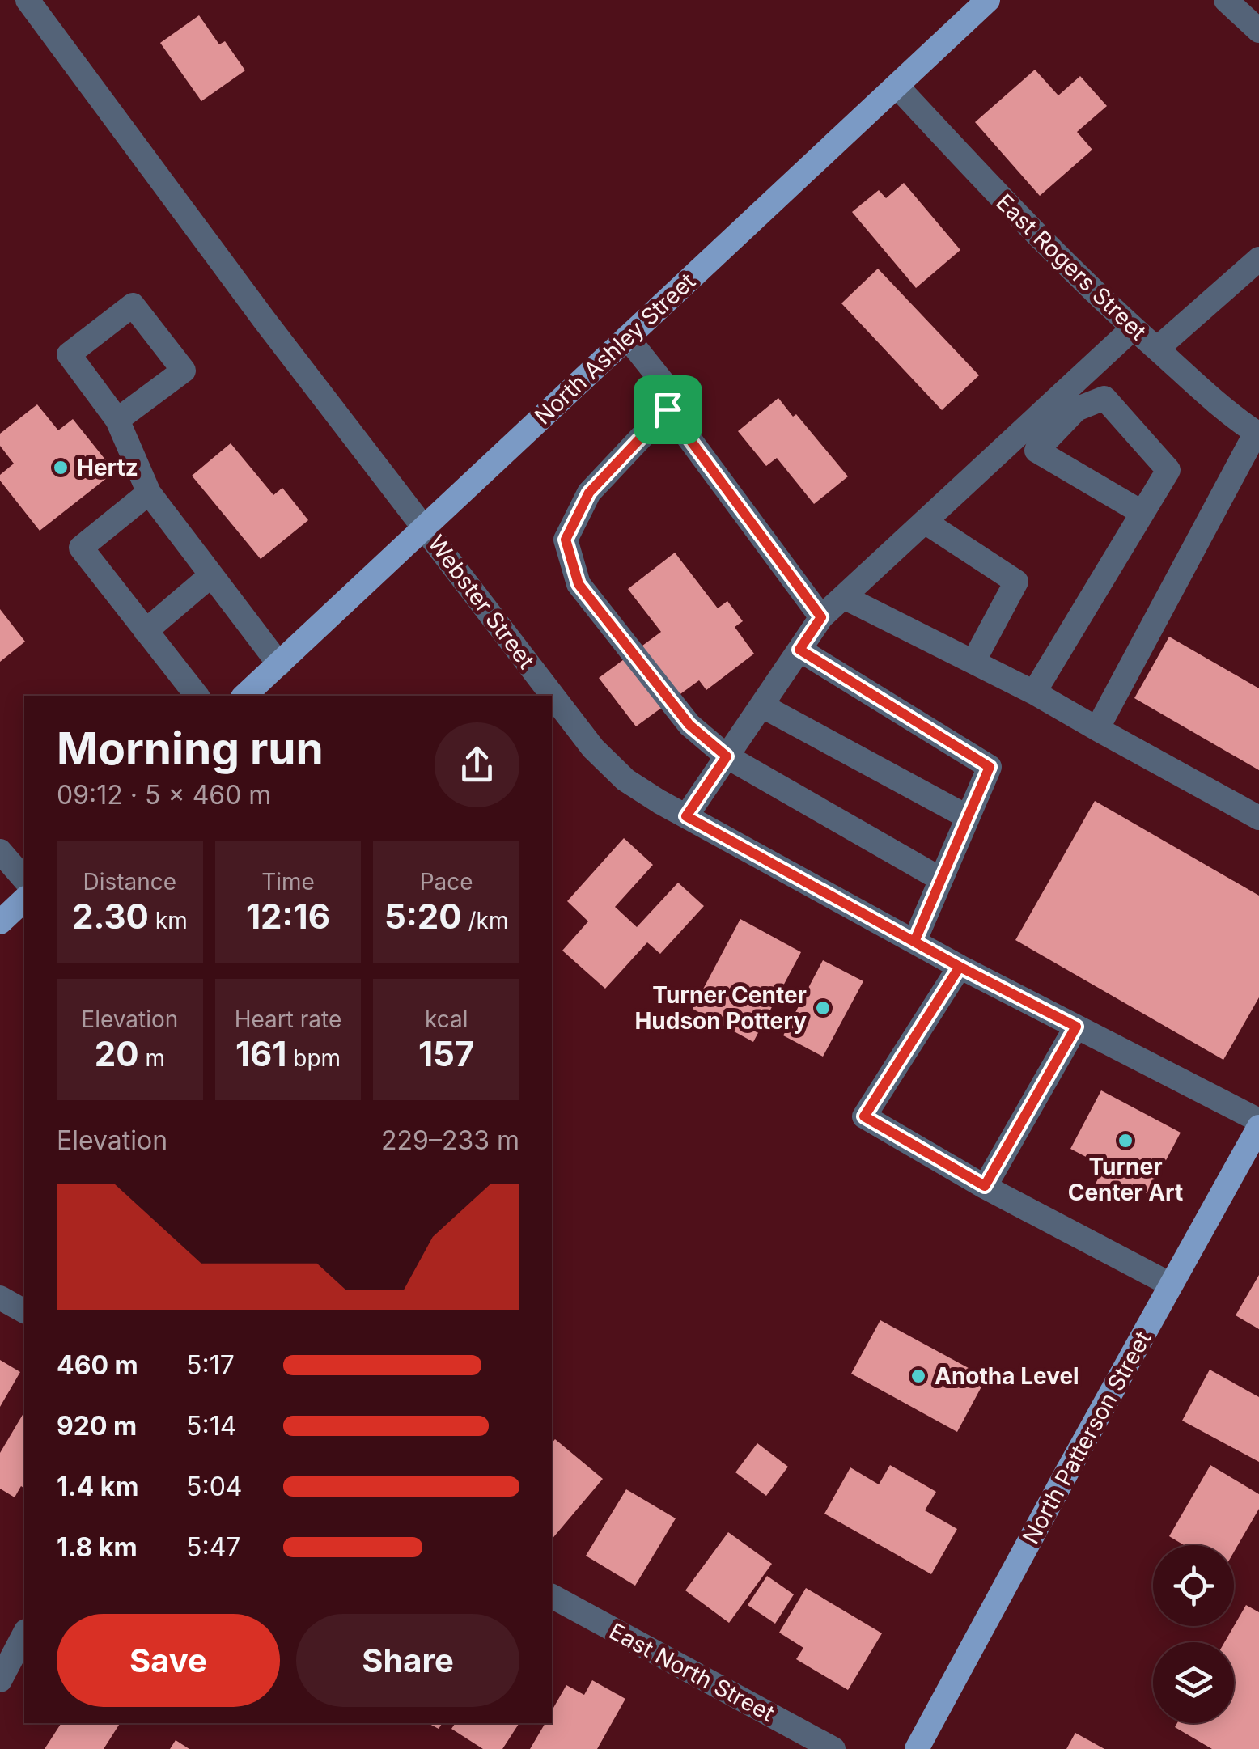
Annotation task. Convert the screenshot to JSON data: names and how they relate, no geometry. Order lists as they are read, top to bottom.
{
  "streets": {
    "main road": ["North Ashley Street", "North Patterson Street"],
    "street": ["East Rogers Street", "Webster Street", "East North Street"]
  },
  "crossings": [
    ["East Rogers Street", "North Ashley Street"],
    ["North Ashley Street", "Webster Street"]
  ],
  "places": [
    "Hertz",
    "Turner Center Hudson Pottery",
    "Turner Center Art",
    "Anotha Level"
  ],
  "page": {
    "heading": ["Morning run", "09:12 · 5 × 460 m"],
    "stats": [
      ["Distance", "2.30 km"],
      ["Time", "12:16"],
      ["Pace", "5:20 /km"],
      ["Elevation", "20 m"],
      ["Heart rate", "161 bpm"],
      ["kcal", "157"]
    ],
    "chart": ["Elevation", "229–233 m"],
    "list": [
      {
        "name": "460 m",
        "note": "5:17"
      },
      {
        "name": "920 m",
        "note": "5:14"
      },
      {
        "name": "1.4 km",
        "note": "5:04"
      },
      {
        "name": "1.8 km",
        "note": "5:47"
      }
    ],
    "buttons": ["Save", "Share"]
  }
}
